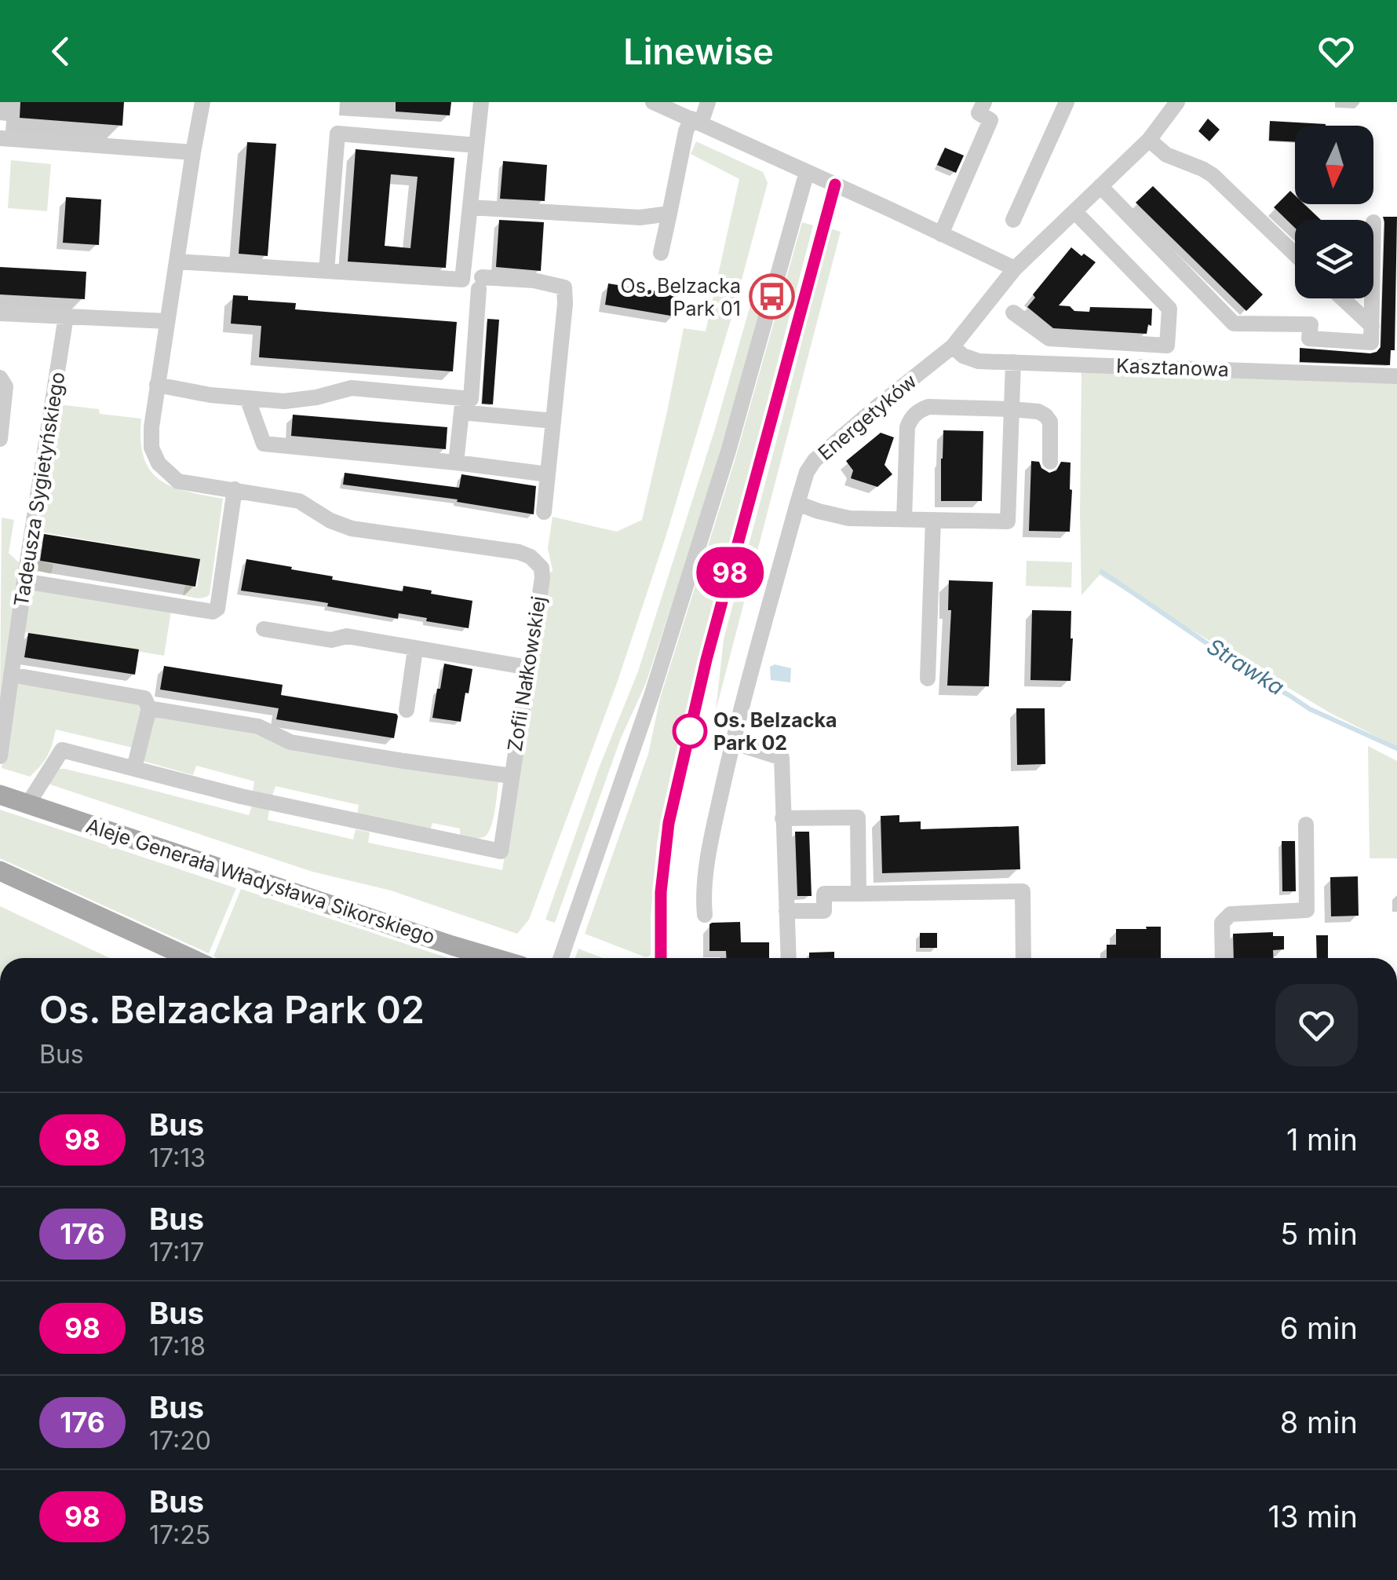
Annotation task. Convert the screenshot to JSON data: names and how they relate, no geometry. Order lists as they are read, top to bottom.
{
  "streets": {
    "main road": ["Aleje Generała Władysława Sikorskiego"],
    "street": [
      "Kasztanowa",
      "Energetyków",
      "Tadeusza Sygietyńskiego",
      "Zofii Nałkowskiej"
    ]
  },
  "crossings": [
    ["Kasztanowa", "Energetyków"],
    ["Zofii Nałkowskiej", "Aleje Generała Władysława Sikorskiego"]
  ],
  "water": ["Strawka"],
  "places": {
    "bus stop": ["Os. Belzacka Park 01"],
    "other": ["Os. Belzacka Park 02"]
  },
  "lines": ["bus line 98"],
  "north": "bottom",
  "page": {
    "header": "Linewise",
    "on_map": "98",
    "heading": ["Os. Belzacka Park 02", "Bus"],
    "list": [
      {
        "mark": "98",
        "name": "Bus",
        "note": "17:13",
        "value": "1 min"
      },
      {
        "mark": "176",
        "name": "Bus",
        "note": "17:17",
        "value": "5 min"
      },
      {
        "mark": "98",
        "name": "Bus",
        "note": "17:18",
        "value": "6 min"
      },
      {
        "mark": "176",
        "name": "Bus",
        "note": "17:20",
        "value": "8 min"
      },
      {
        "mark": "98",
        "name": "Bus",
        "note": "17:25",
        "value": "13 min"
      }
    ]
  }
}
